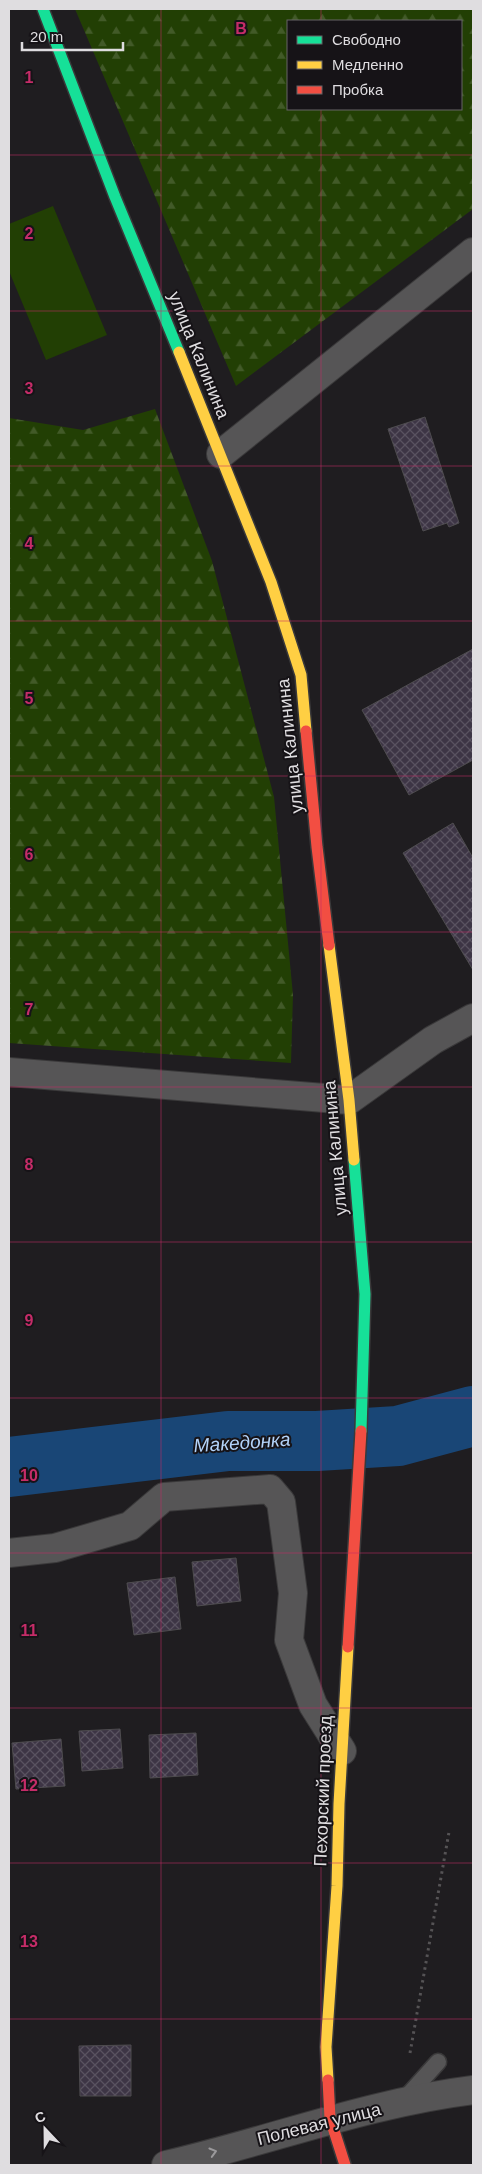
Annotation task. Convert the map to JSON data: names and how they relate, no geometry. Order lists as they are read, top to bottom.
{
  "streets": {
    "main road": ["улица Калинина", "Пехорский проезд"],
    "street": ["Полевая улица"]
  },
  "crossings": [
    ["улица Калинина", "Пехорский проезд"],
    ["Пехорский проезд", "Полевая улица"]
  ],
  "one_way": ["Полевая улица"],
  "water": ["Македонка"],
  "legend": ["Свободно", "Медленно", "Пробка"],
  "scale_bar": "20 m",
  "north": "top",
  "grid": {
    "columns": ["B"],
    "rows": [
      "1",
      "2",
      "3",
      "4",
      "5",
      "6",
      "7",
      "8",
      "9",
      "10",
      "11",
      "12",
      "13"
    ]
  }
}
